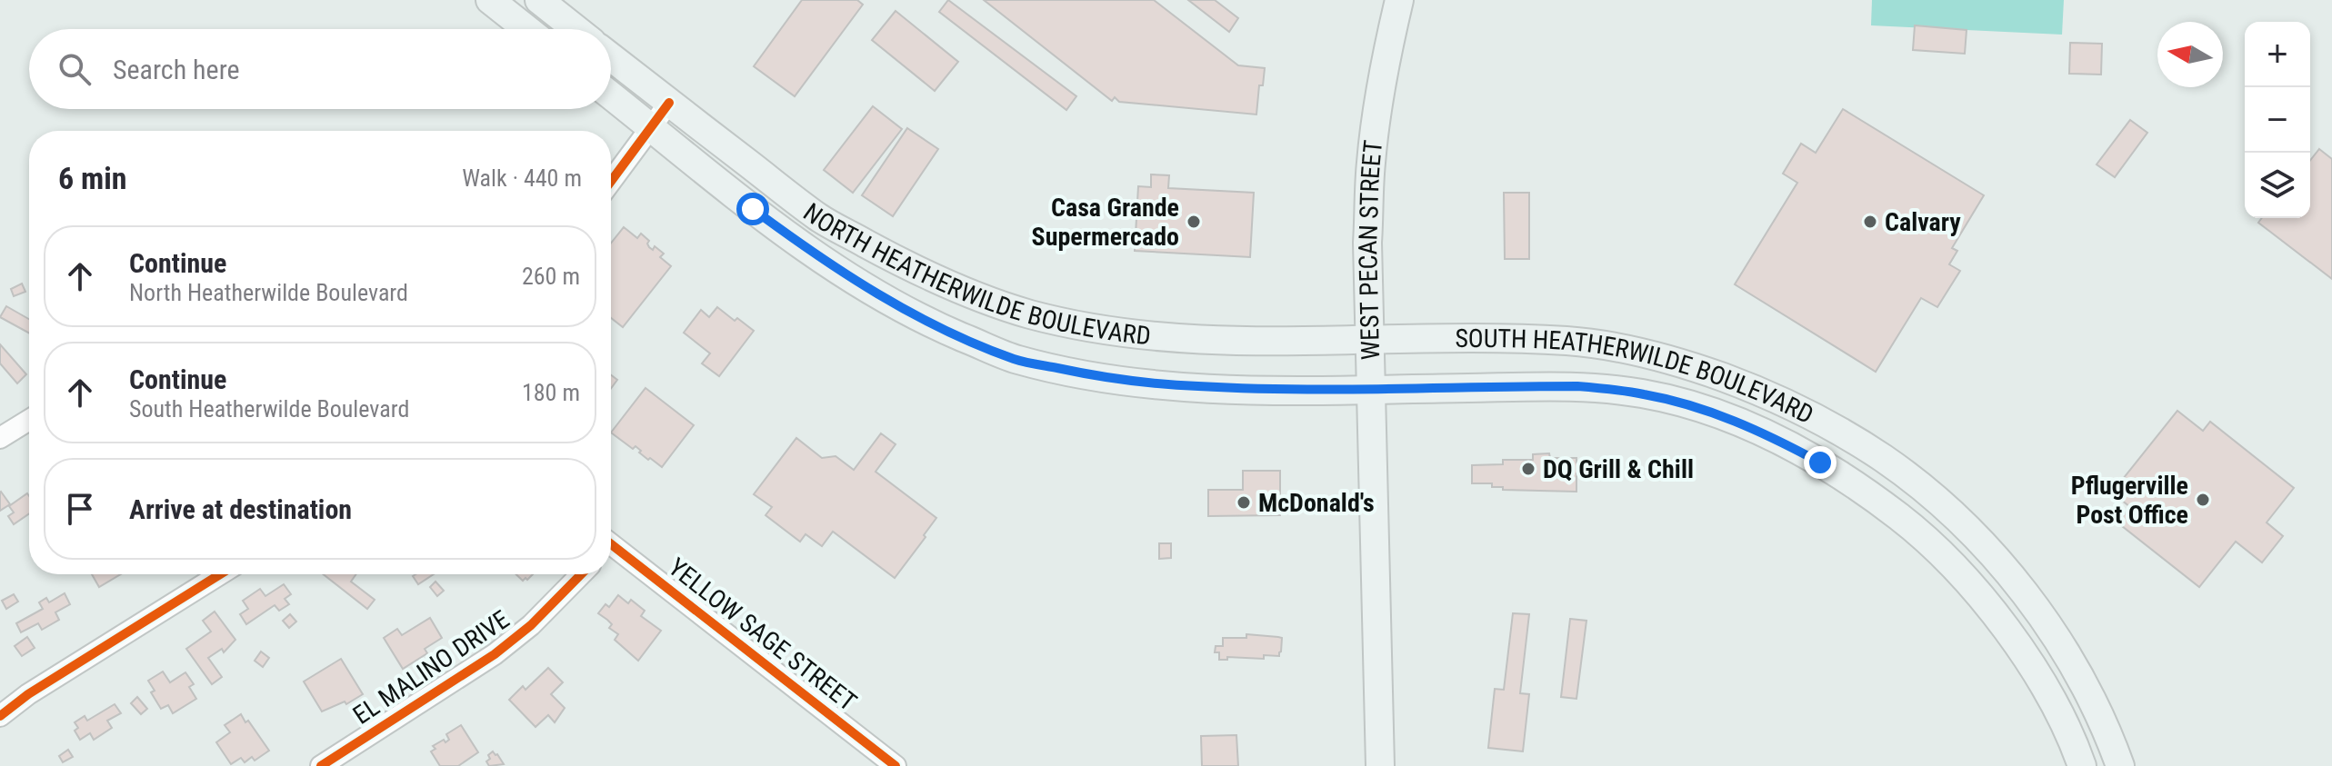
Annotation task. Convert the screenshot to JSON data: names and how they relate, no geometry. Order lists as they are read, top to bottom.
{
  "streets": {
    "main road": ["WEST PECAN STREET", "NORTH HEATHERWILDE BOULEVARD", "SOUTH HEATHERWILDE BOULEVARD"],
    "street": ["YELLOW SAGE STREET", "EL MALINO DRIVE"]
  },
  "crossings": [
    ["WEST PECAN STREET", "NORTH HEATHERWILDE BOULEVARD"],
    ["WEST PECAN STREET", "SOUTH HEATHERWILDE BOULEVARD"],
    ["NORTH HEATHERWILDE BOULEVARD", "SOUTH HEATHERWILDE BOULEVARD"]
  ],
  "places": [
    "Casa Grande Supermercado",
    "Calvary",
    "DQ Grill & Chill",
    "Pflugerville Post Office",
    "McDonald's"
  ],
  "north": "left",
  "page": {
    "map_buttons": ["+", "−"],
    "search": "Search here",
    "heading": ["6 min", "Walk · 440 m"],
    "list": [
      ["Continue", "North Heatherwilde Boulevard", "260 m"],
      ["Continue", "South Heatherwilde Boulevard", "180 m"],
      "Arrive at destination"
    ]
  }
}
